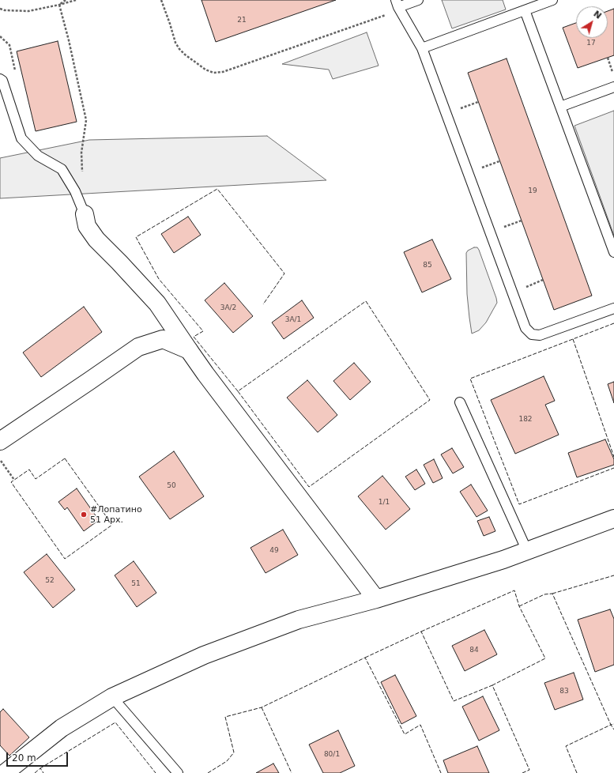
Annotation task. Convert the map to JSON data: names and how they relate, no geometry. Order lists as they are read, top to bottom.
{
  "places": ["#Лопатино 51 Арх."],
  "house_numbers": [
    "21",
    "17",
    "19",
    "85",
    "3А/2",
    "3А/1",
    "182",
    "50",
    "1/1",
    "49",
    "52",
    "51",
    "84",
    "83",
    "80/1"
  ],
  "scale_bar": "20 m",
  "north": "top right"
}
